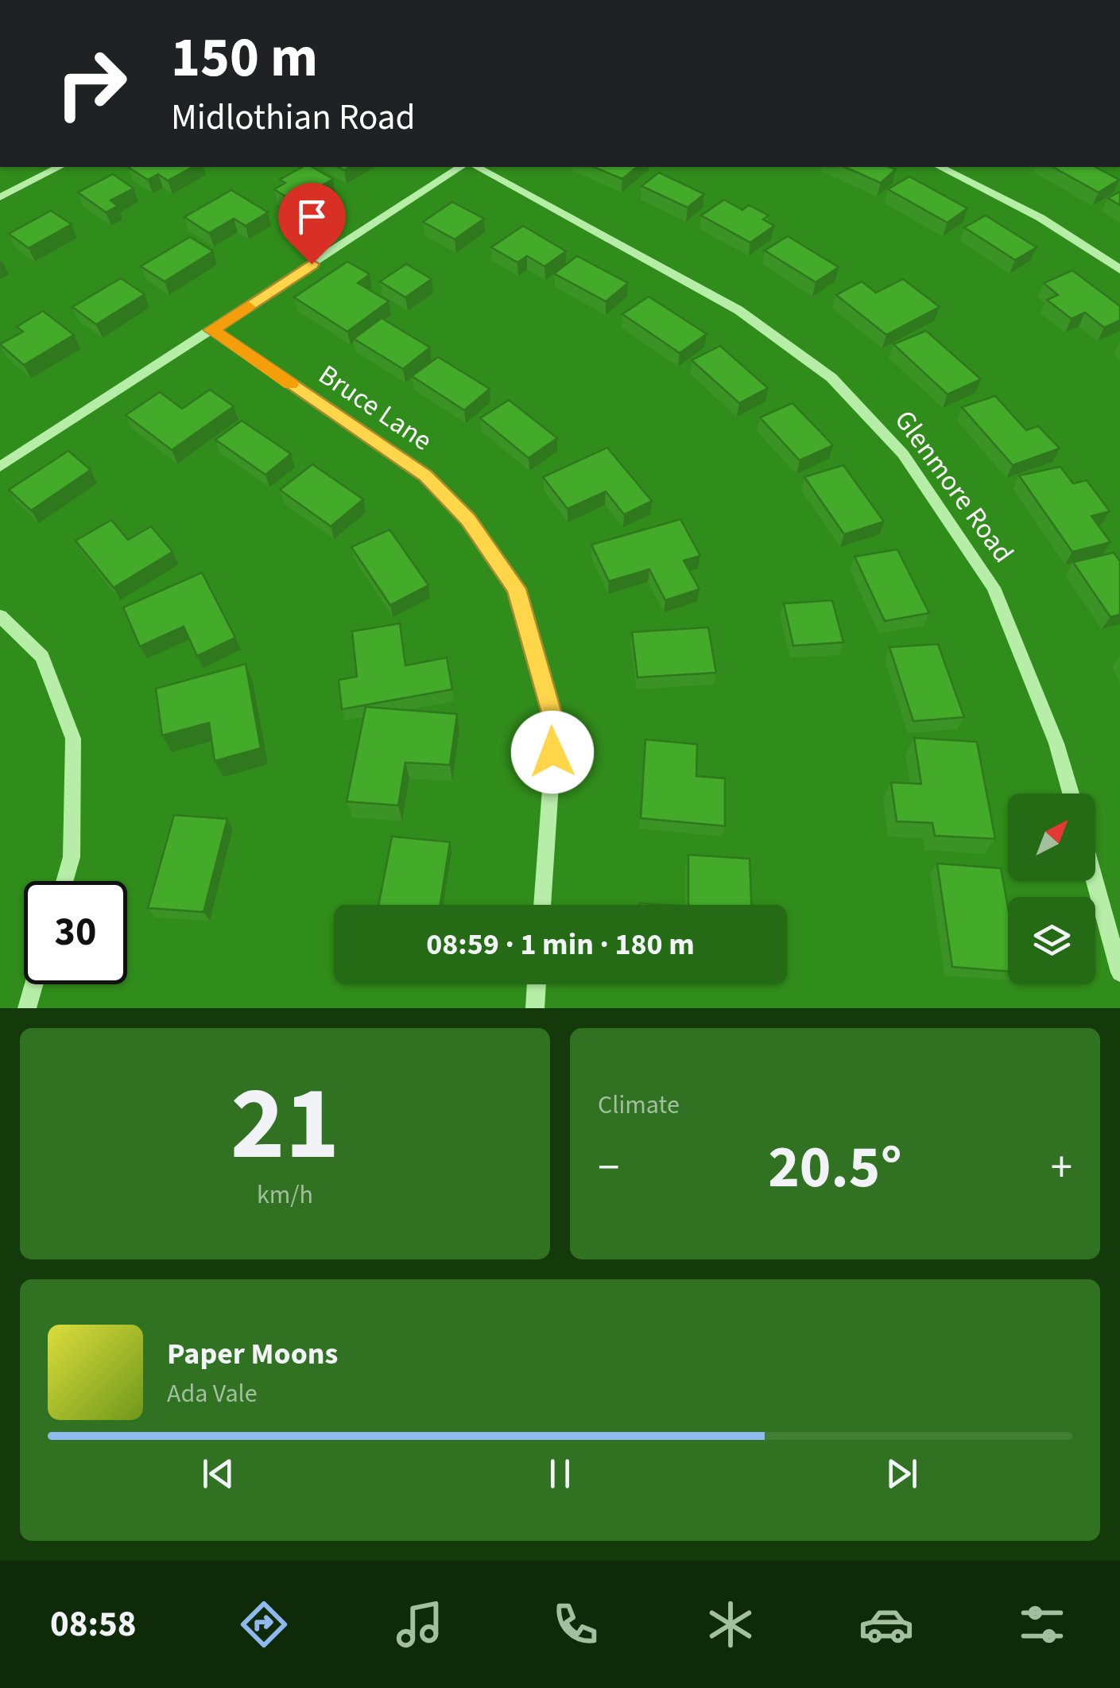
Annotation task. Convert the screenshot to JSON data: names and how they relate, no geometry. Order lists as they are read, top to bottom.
{
  "streets": {
    "street": ["Bruce Lane", "Glenmore Road"]
  },
  "north": "top right",
  "page": {
    "turn": ["150 m", "Midlothian Road"],
    "limit": "30",
    "trip": "08:59 · 1 min · 180 m",
    "tile": [
      ["21", "km/h"],
      "Climate"
    ],
    "heat": ["−", "20.5°", "+"],
    "song": ["Paper Moons", "Ada Vale"],
    "tabs": "08:58"
  }
}
